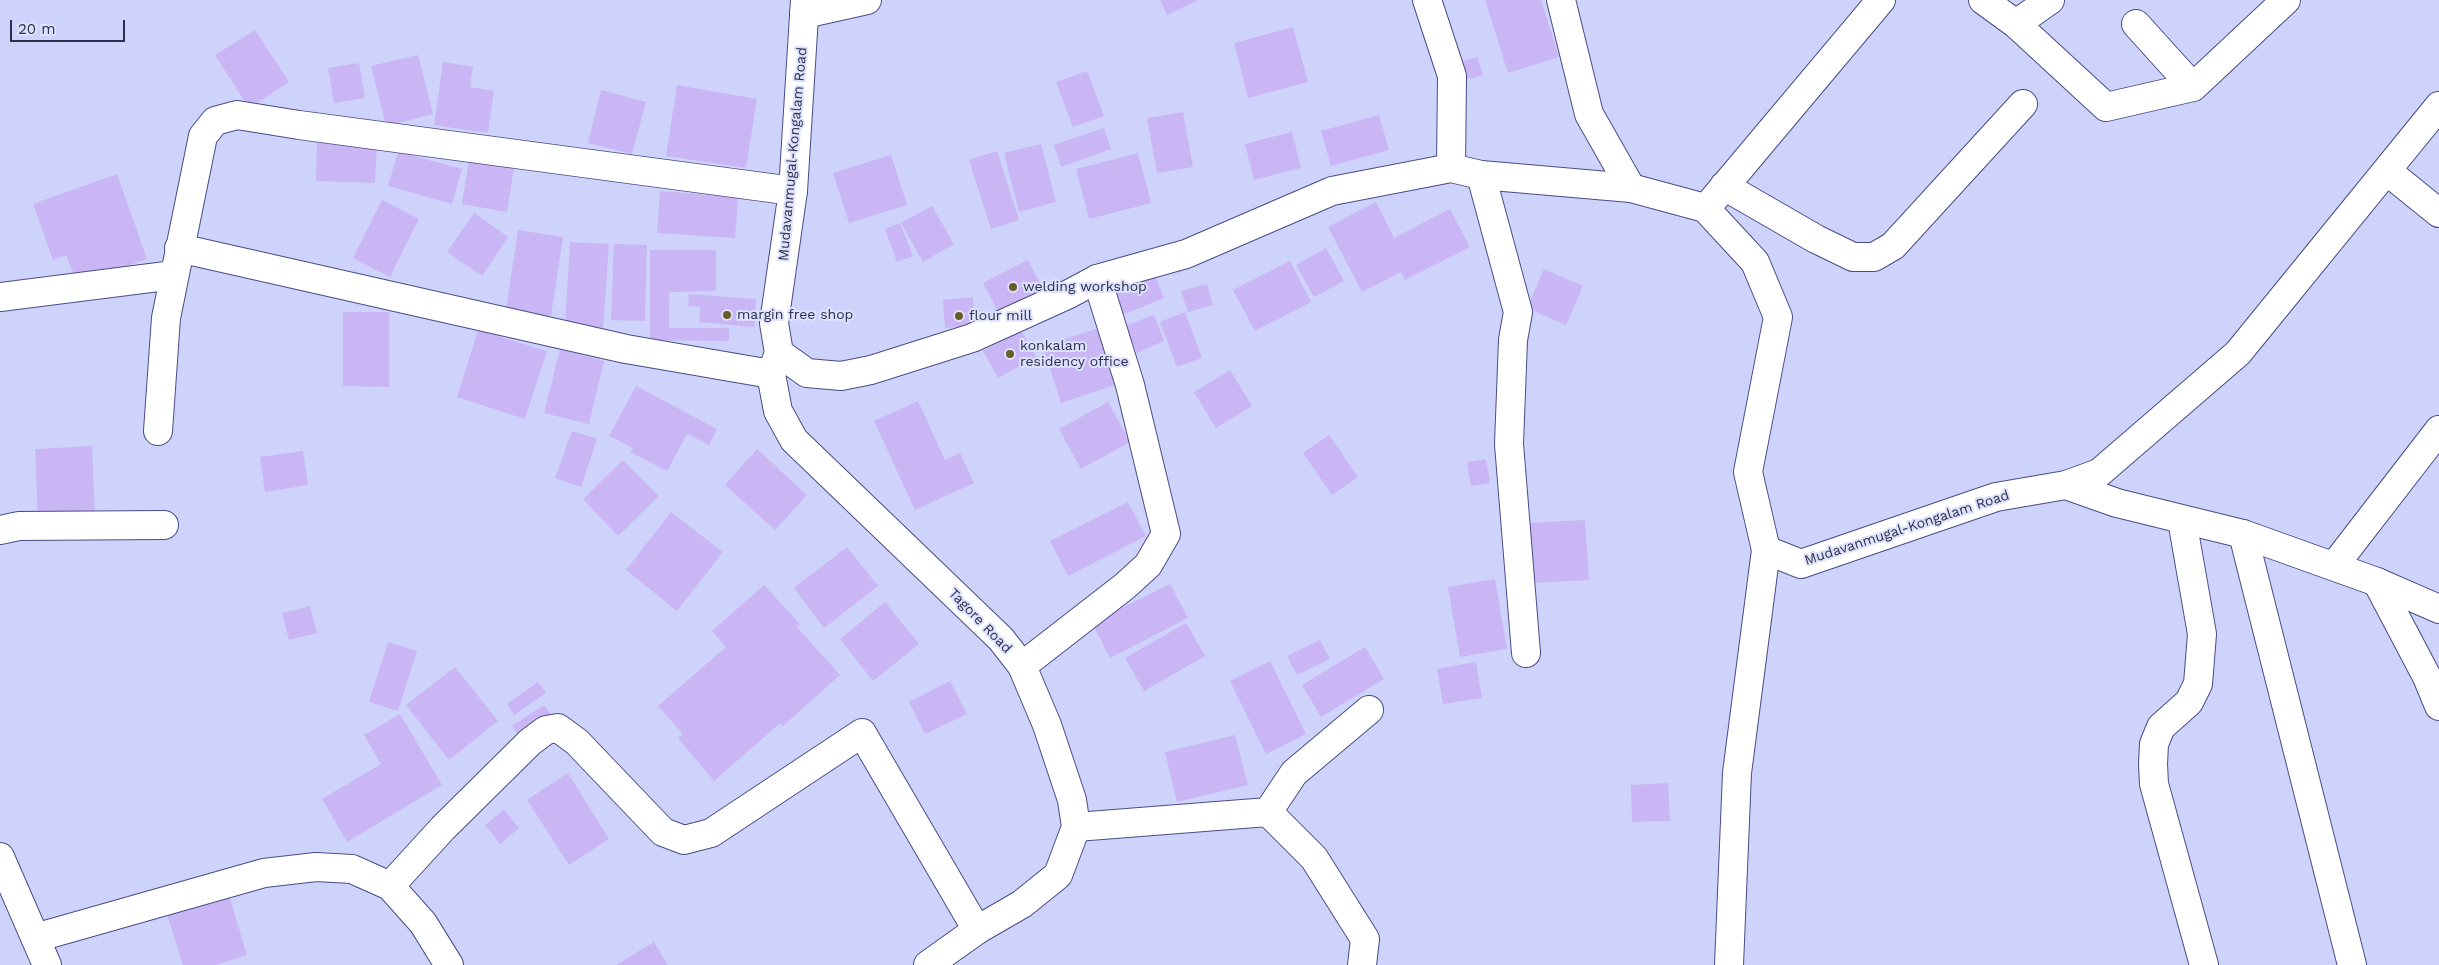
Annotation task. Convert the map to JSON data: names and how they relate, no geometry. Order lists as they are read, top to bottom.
{
  "streets": {
    "street": ["Mudavanmugal-Kongalam Road", "Tagore Road"]
  },
  "crossings": [
    ["Mudavanmugal-Kongalam Road", "Tagore Road"]
  ],
  "places": [
    "welding workshop",
    "margin free shop",
    "flour mill",
    "konkalam residency office"
  ],
  "scale_bar": "20 m"
}
